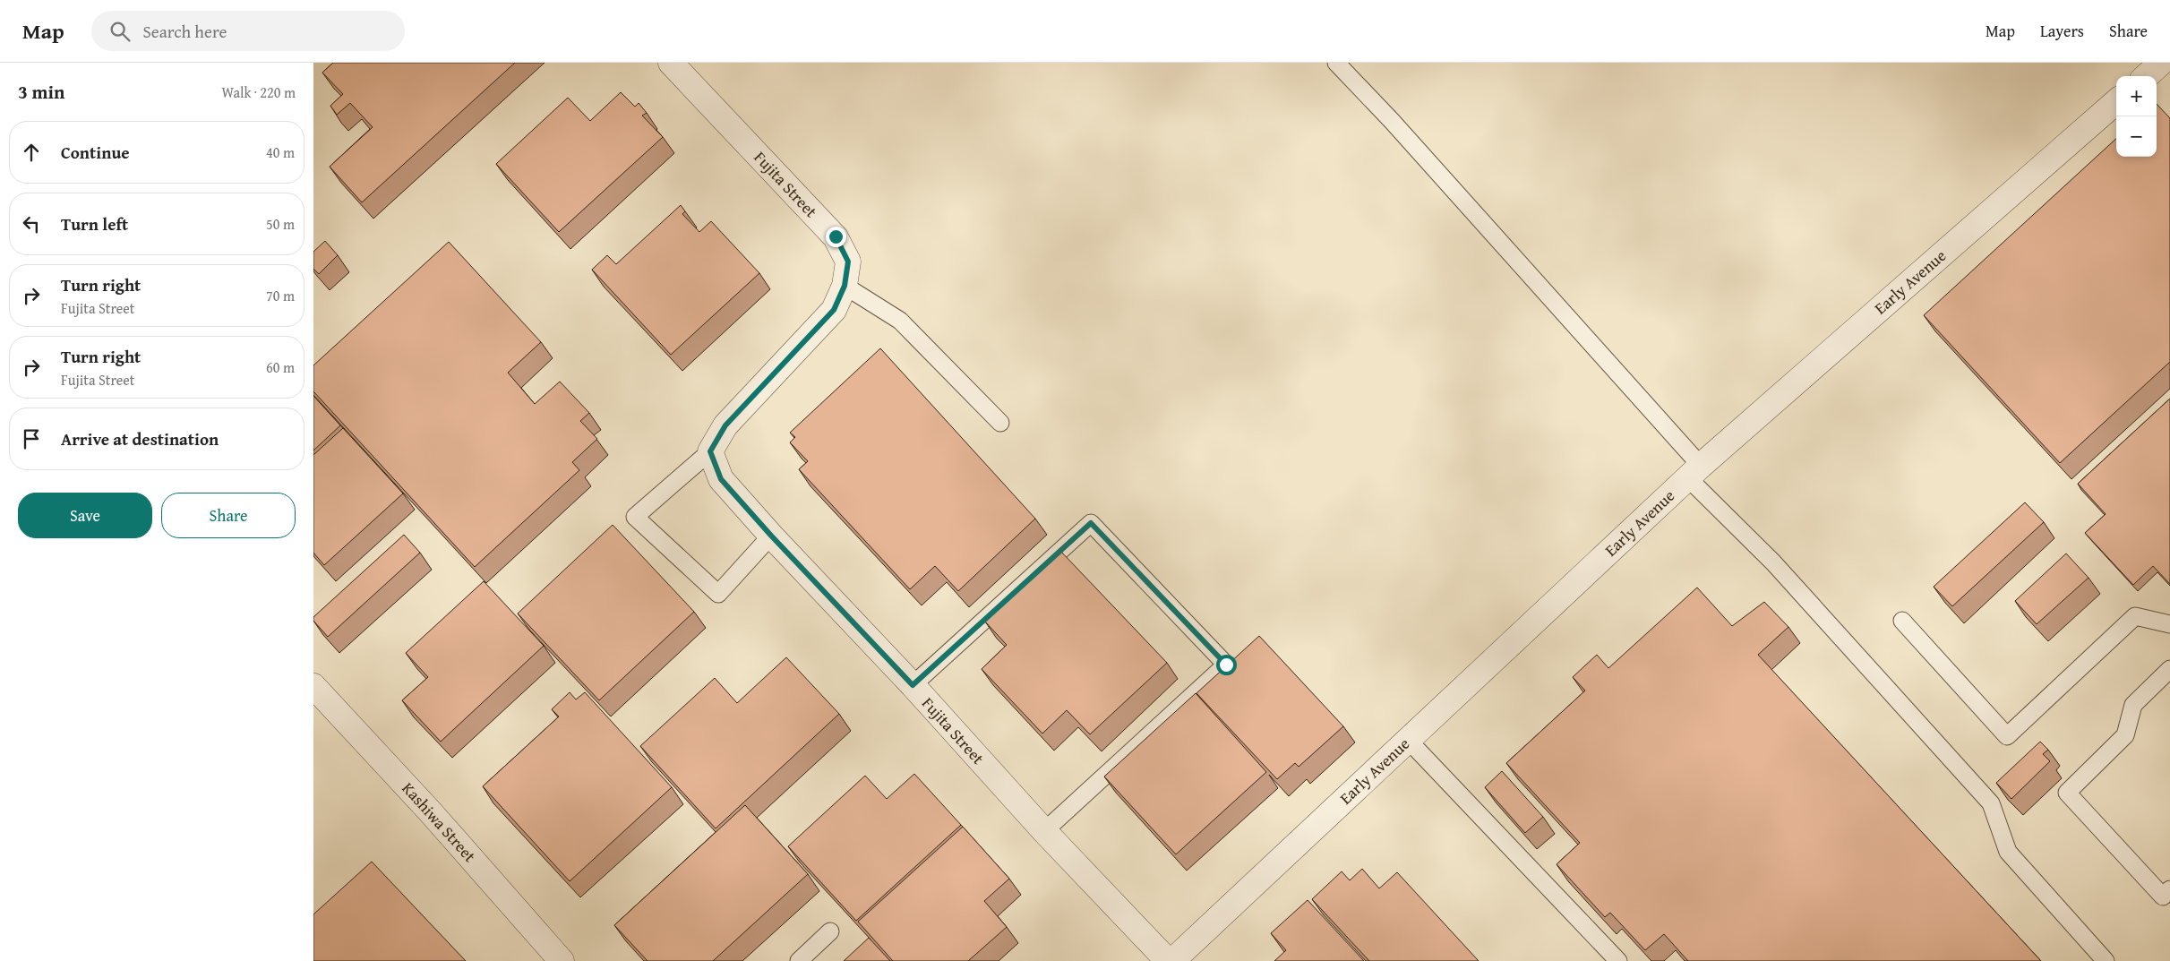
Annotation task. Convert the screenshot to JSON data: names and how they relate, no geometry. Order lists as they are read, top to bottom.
{
  "streets": {
    "street": ["Fujita Street", "Early Avenue", "Kashiwa Street"]
  },
  "page": {
    "header": "Map",
    "search": "Search here",
    "nav": ["Map", "Layers", "Share"],
    "heading": ["3 min", "Walk · 220 m"],
    "map_buttons": ["+", "−"],
    "list": [
      ["Continue", "40 m"],
      ["Turn left", "50 m"],
      ["Turn right", "Fujita Street", "70 m"],
      ["Turn right", "Fujita Street", "60 m"],
      "Arrive at destination"
    ],
    "buttons": ["Save", "Share"]
  }
}
